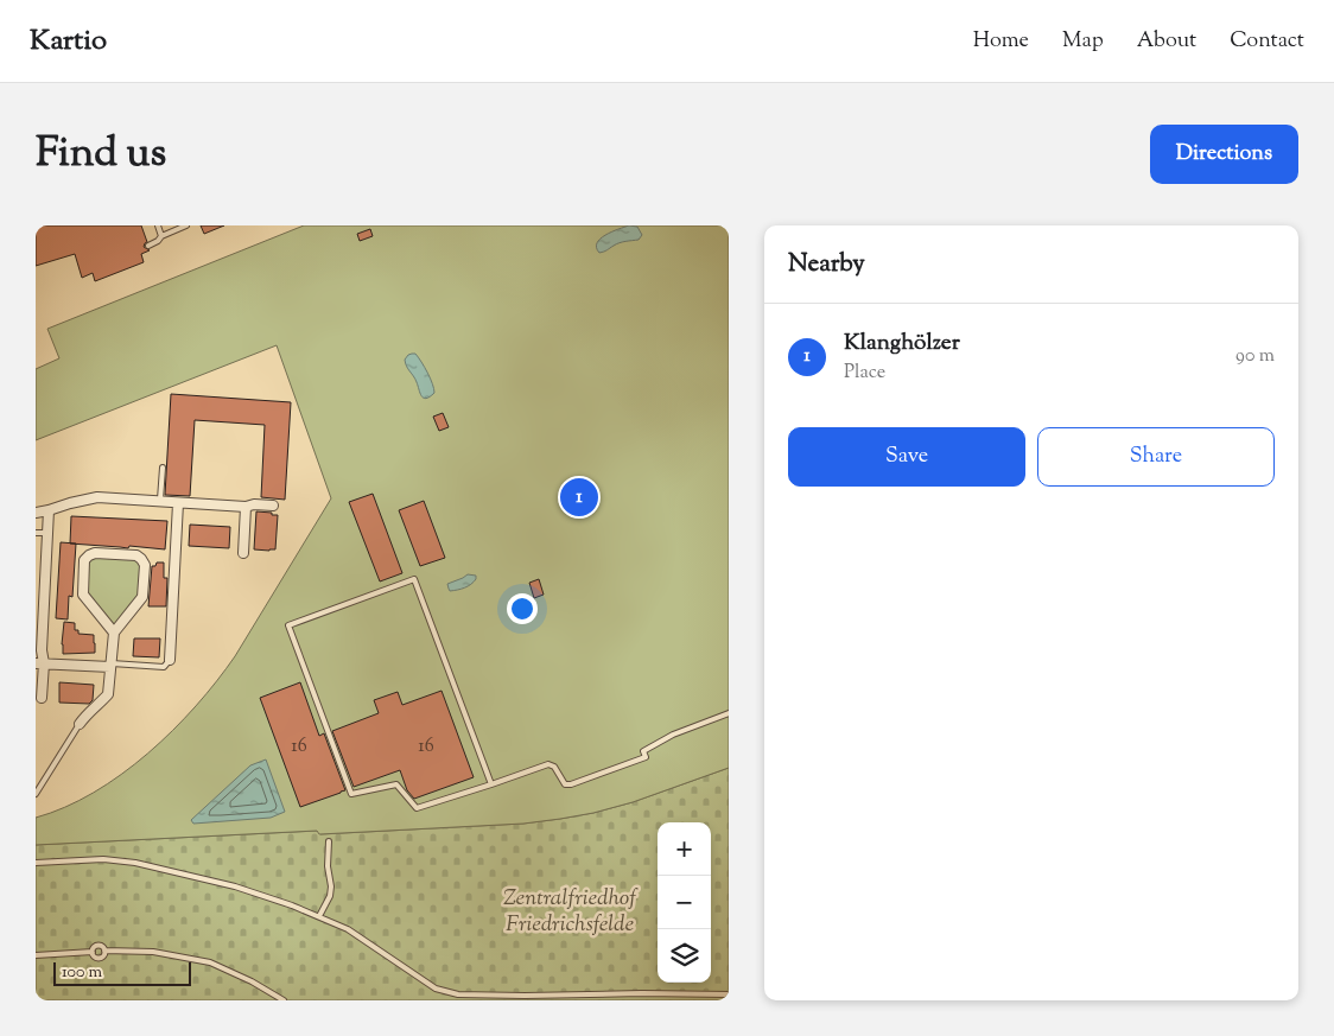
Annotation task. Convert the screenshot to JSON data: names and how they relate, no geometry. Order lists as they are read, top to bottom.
{
  "parks": ["Zentralfriedhof Friedrichsfelde"],
  "house_numbers": ["16", "16"],
  "scale_bar": "100 m",
  "page": {
    "header": "Kartio",
    "nav": [
      "Home",
      "Map",
      "About",
      "Contact"
    ],
    "title": "Find us",
    "buttons": [
      "Directions",
      ["Save", "Share"]
    ],
    "heading": "Nearby",
    "list": [
      {
        "mark": "1",
        "name": "Klanghölzer",
        "note": "Place",
        "value": "90 m"
      }
    ],
    "pins": "1",
    "map_buttons": ["+", "−"],
    "scale": "100 m"
  }
}
